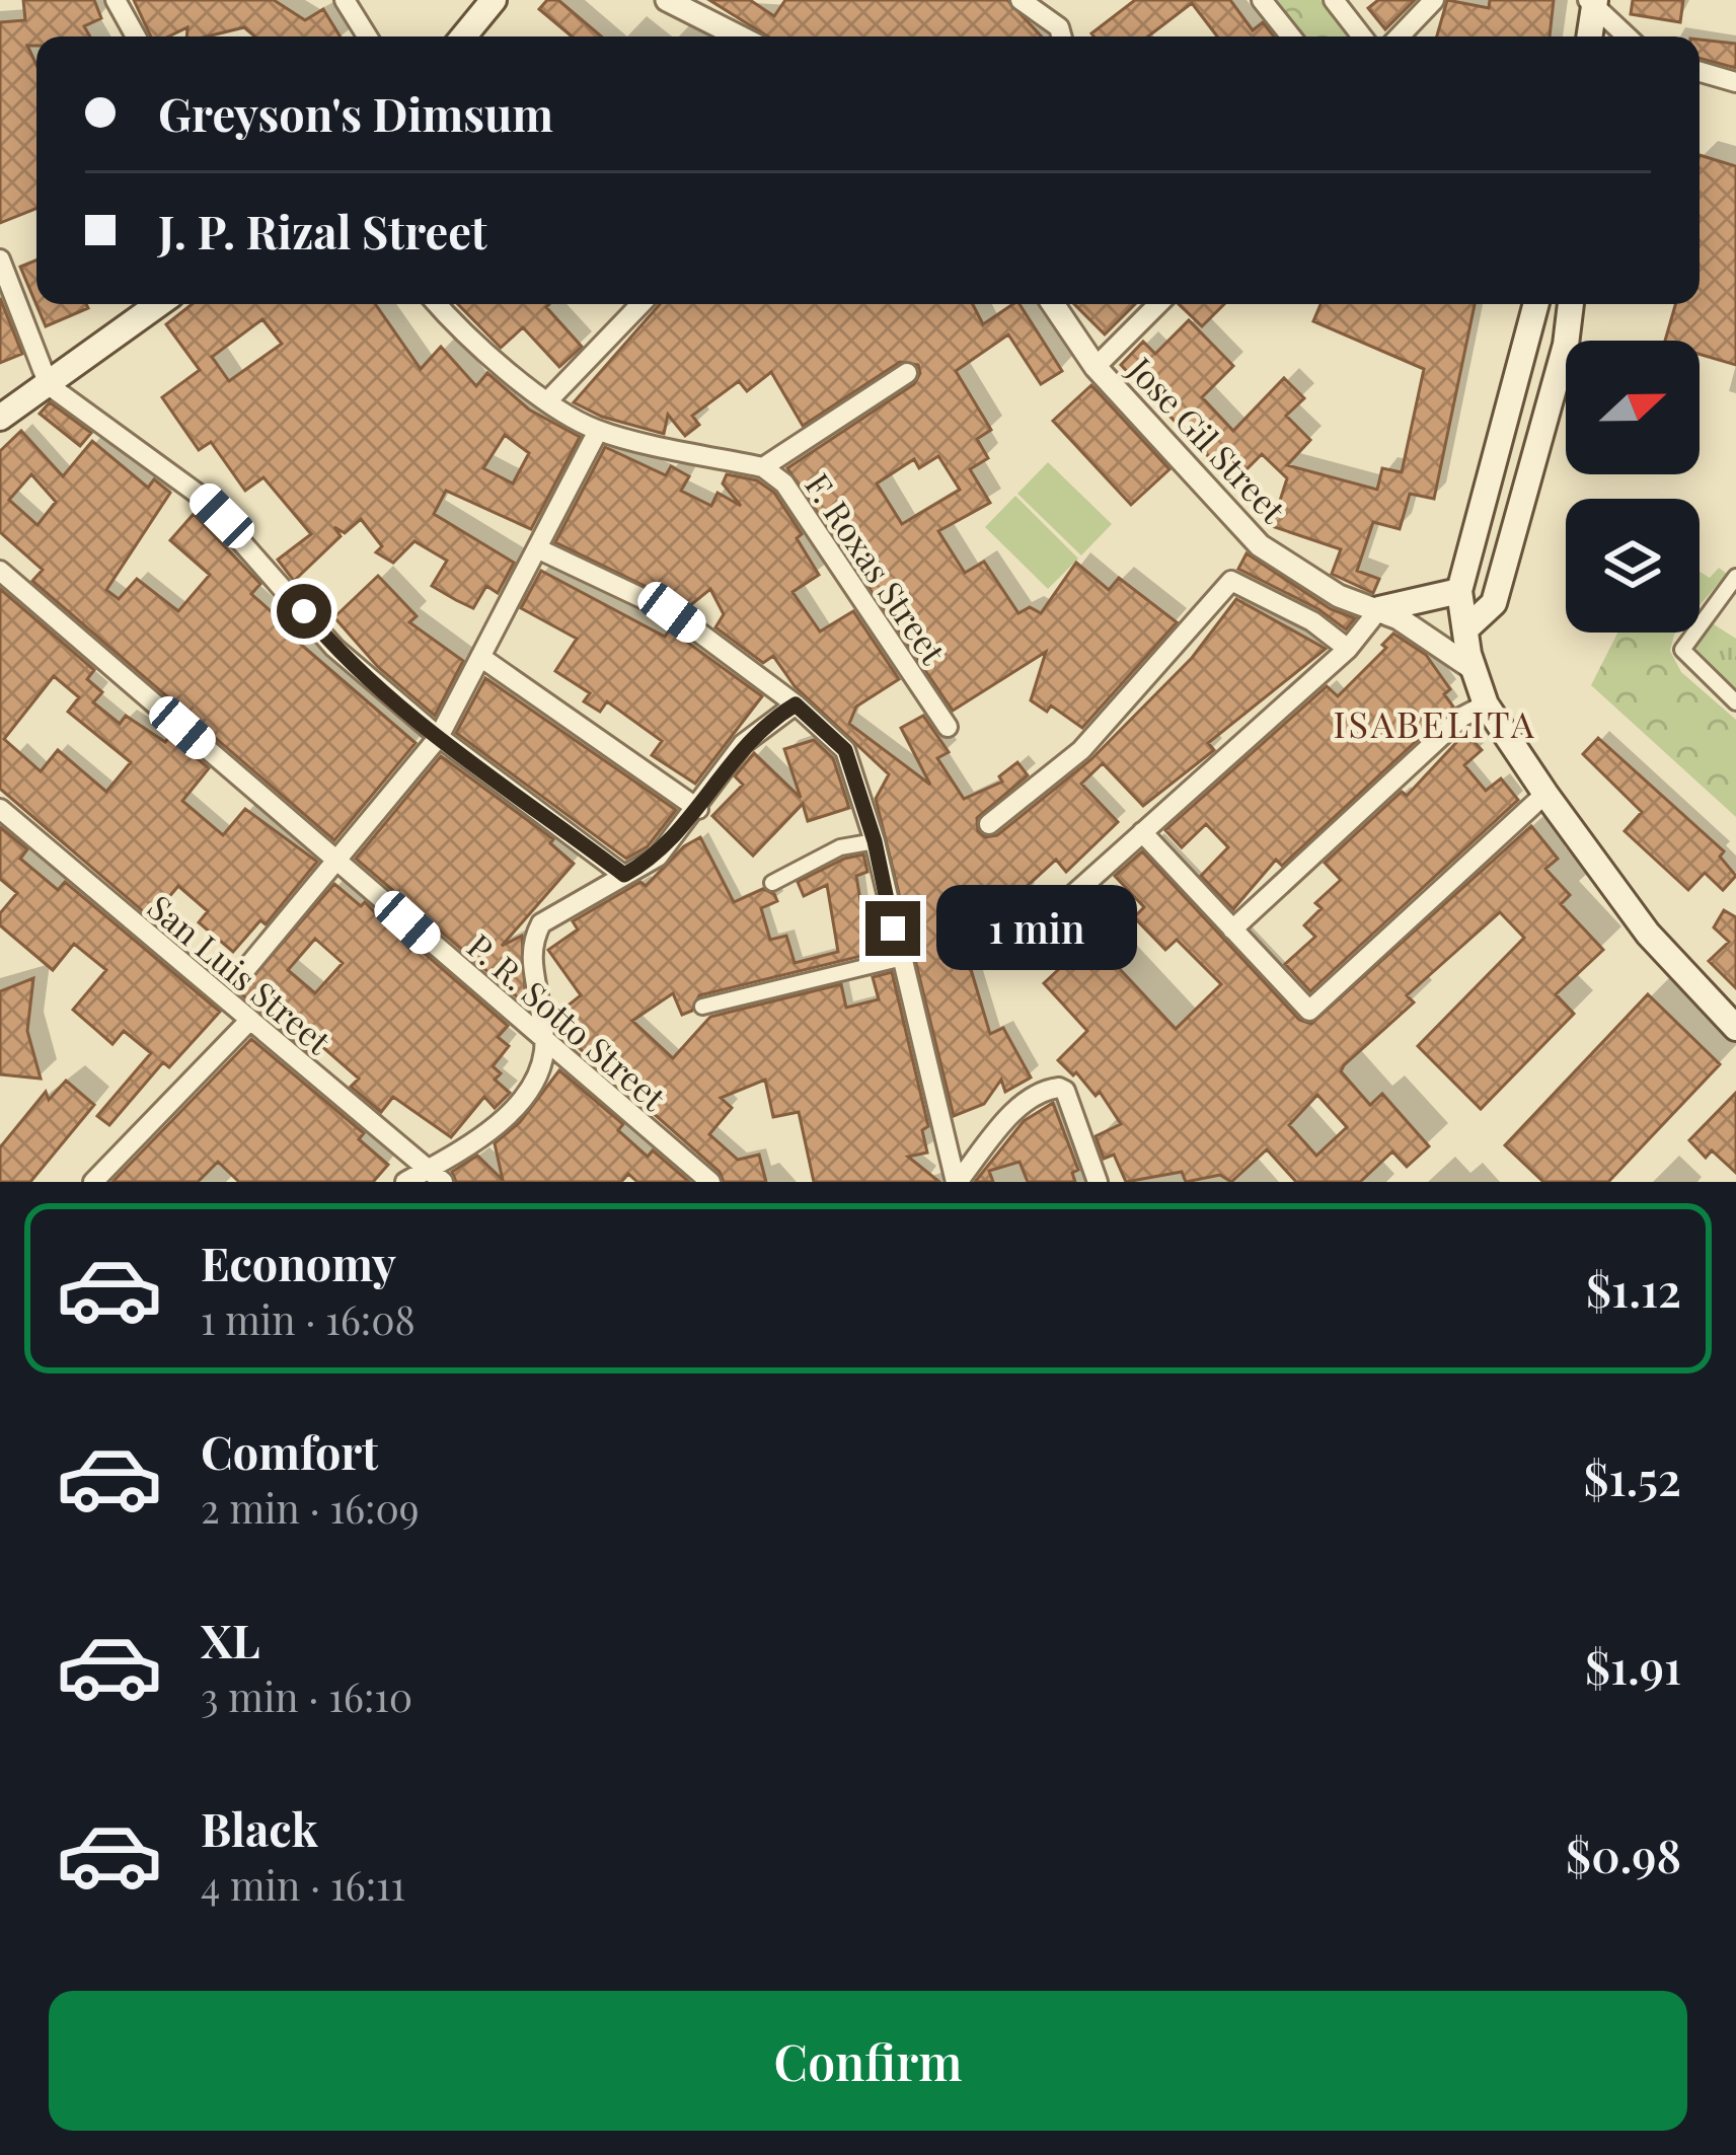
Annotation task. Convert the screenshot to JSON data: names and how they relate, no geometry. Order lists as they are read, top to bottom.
{
  "streets": {
    "street": [
      "Jose Gil Street",
      "F. Roxas Street",
      "San Luis Street",
      "P. R. Sotto Street"
    ]
  },
  "districts": ["ISABELITA"],
  "north": "right",
  "page": {
    "banner": ["Greyson's Dimsum", "J. P. Rizal Street"],
    "bubble": "1 min",
    "list": [
      {
        "name": "Economy",
        "note": "1 min · 16:08",
        "value": "$1.12"
      },
      {
        "name": "Comfort",
        "note": "2 min · 16:09",
        "value": "$1.52"
      },
      {
        "name": "XL",
        "note": "3 min · 16:10",
        "value": "$1.91"
      },
      {
        "name": "Black",
        "note": "4 min · 16:11",
        "value": "$0.98"
      }
    ],
    "buttons": "Confirm"
  }
}
